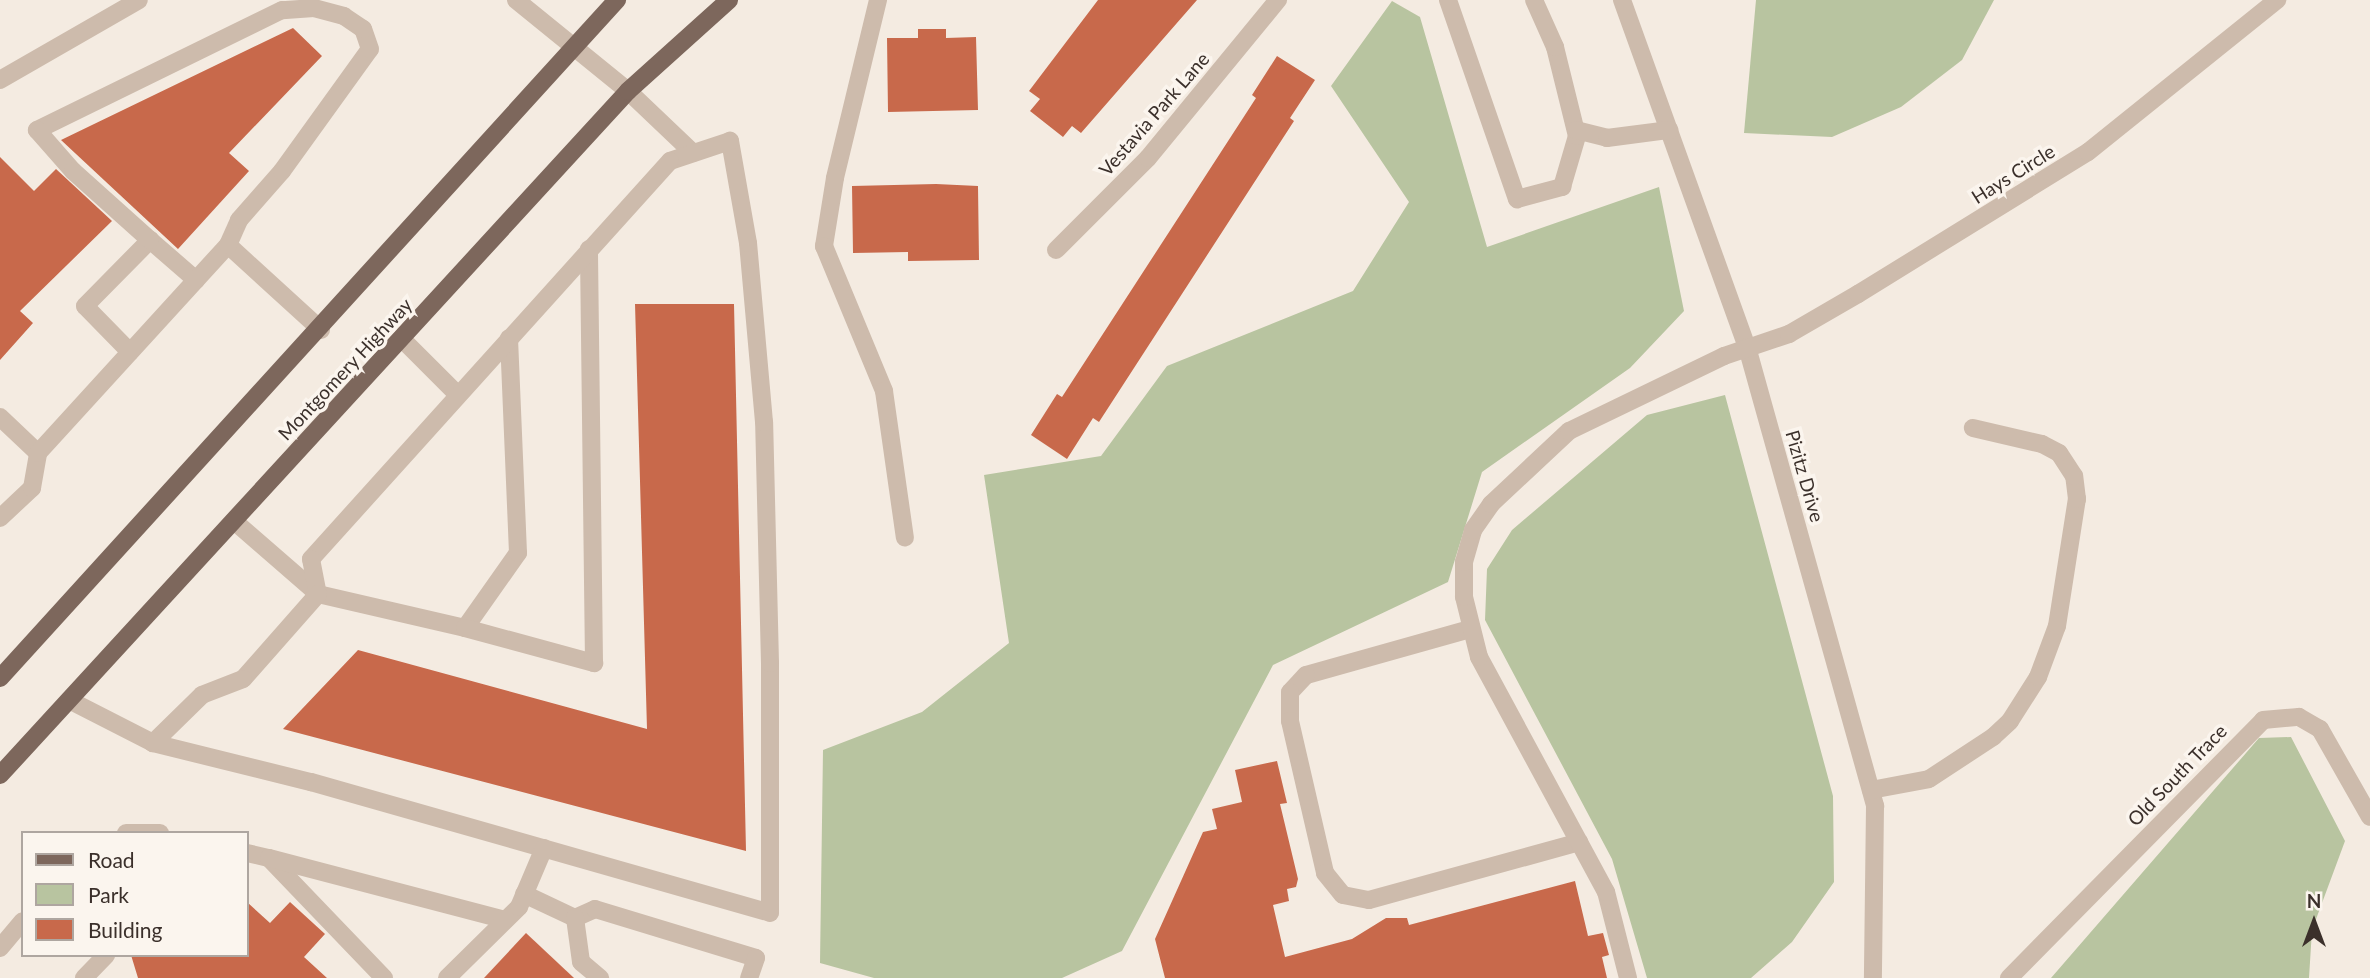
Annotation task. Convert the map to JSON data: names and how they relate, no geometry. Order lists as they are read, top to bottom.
{
  "streets": {
    "main road": ["Montgomery Highway"],
    "street": [
      "Vestavia Park Lane",
      "Hays Circle",
      "Pizitz Drive",
      "Old South Trace"
    ]
  },
  "crossings": [
    ["Hays Circle", "Pizitz Drive"]
  ],
  "legend": ["Road", "Park", "Building"],
  "north": "top"
}
